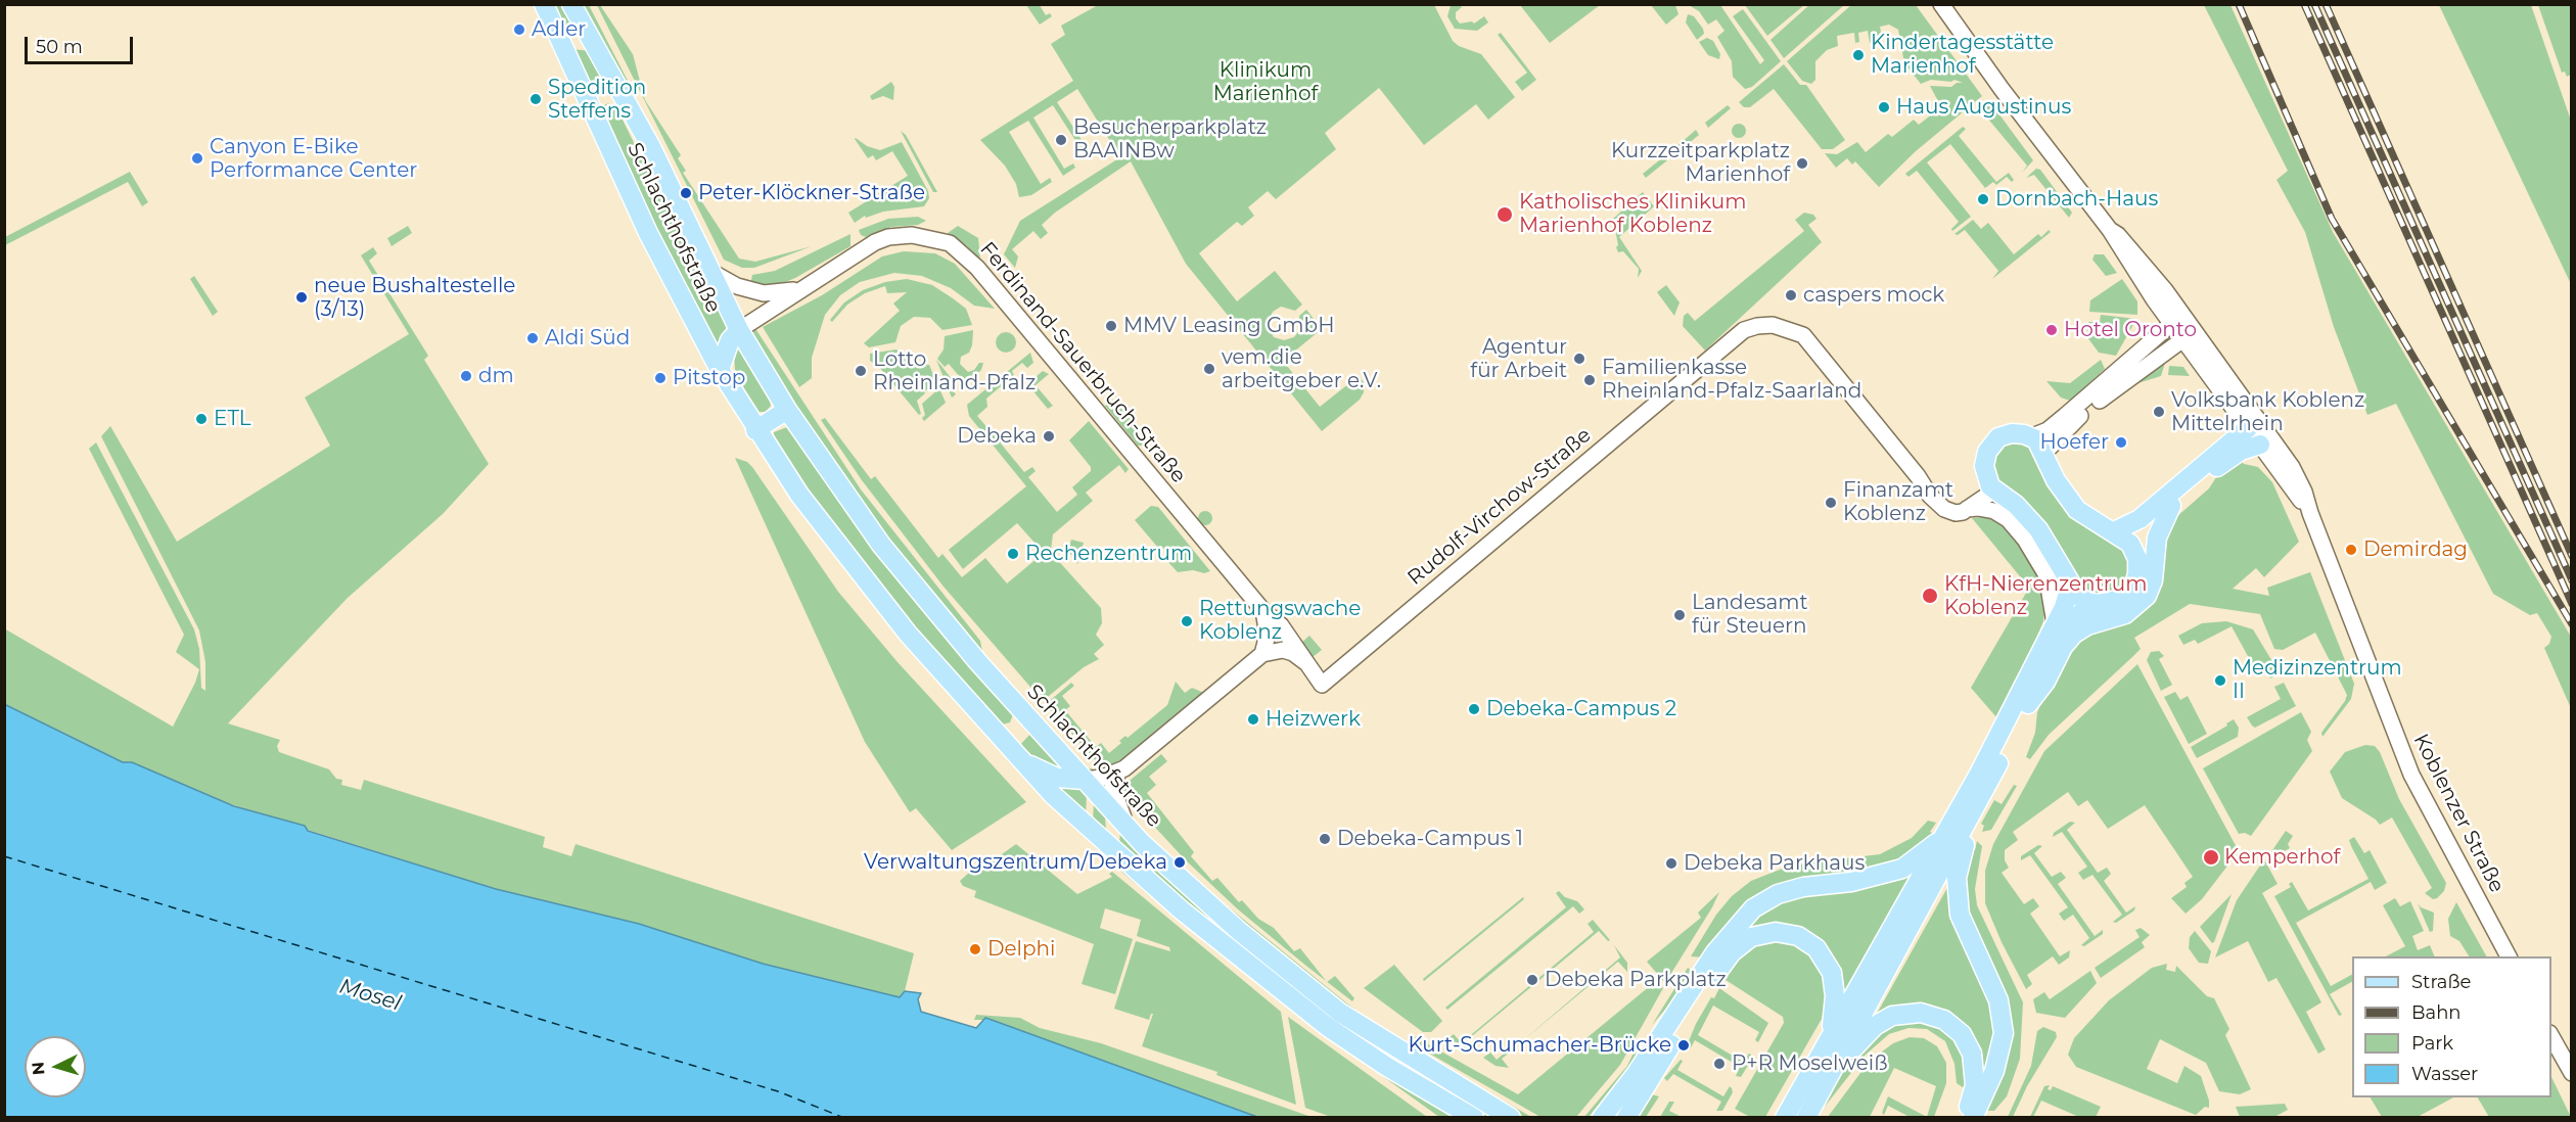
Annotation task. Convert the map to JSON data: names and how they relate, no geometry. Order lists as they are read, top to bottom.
{
  "streets": {
    "main road": ["Schlachthofstraße"],
    "street": ["Ferdinand-Sauerbruch-Straße", "Rudolf-Virchow-Straße", "Koblenzer Straße"]
  },
  "crossings": [
    ["Schlachthofstraße", "Ferdinand-Sauerbruch-Straße"],
    ["Ferdinand-Sauerbruch-Straße", "Rudolf-Virchow-Straße"]
  ],
  "water": ["Mosel"],
  "parks": ["Klinikum Marienhof"],
  "places": [
    "Adler",
    "Kindertagesstätte Marienhof",
    "Spedition Steffens",
    "Haus Augustinus",
    "Besucherparkplatz BAAINBw",
    "Canyon E-Bike Performance Center",
    "Kurzzeitparkplatz Marienhof",
    "Peter-Klöckner-Straße",
    "Dornbach-Haus",
    "Katholisches Klinikum Marienhof Koblenz",
    "caspers mock",
    "neue Bushaltestelle (3/13)",
    "MMV Leasing GmbH",
    "Hotel Oronto",
    "Aldi Süd",
    "Agentur für Arbeit",
    "vem.die arbeitgeber e.V.",
    "Lotto Rheinland-Pfalz",
    "dm",
    "Pitstop",
    "Familienkasse Rheinland-Pfalz-Saarland",
    "Volksbank Koblenz Mittelrhein",
    "ETL",
    "Debeka",
    "Hoefer",
    "Finanzamt Koblenz",
    "Demirdag",
    "Rechenzentrum",
    "KfH-Nierenzentrum Koblenz",
    "Landesamt für Steuern",
    "Rettungswache Koblenz",
    "Medizinzentrum II",
    "Debeka-Campus 2",
    "Heizwerk",
    "Debeka-Campus 1",
    "Kemperhof",
    "Verwaltungszentrum/Debeka",
    "Debeka Parkhaus",
    "Delphi",
    "Debeka Parkplatz",
    "Kurt-Schumacher-Brücke",
    "P+R Moselweiß"
  ],
  "legend": [
    "Straße",
    "Bahn",
    "Park",
    "Wasser"
  ],
  "scale_bar": "50 m",
  "north": "left"
}
